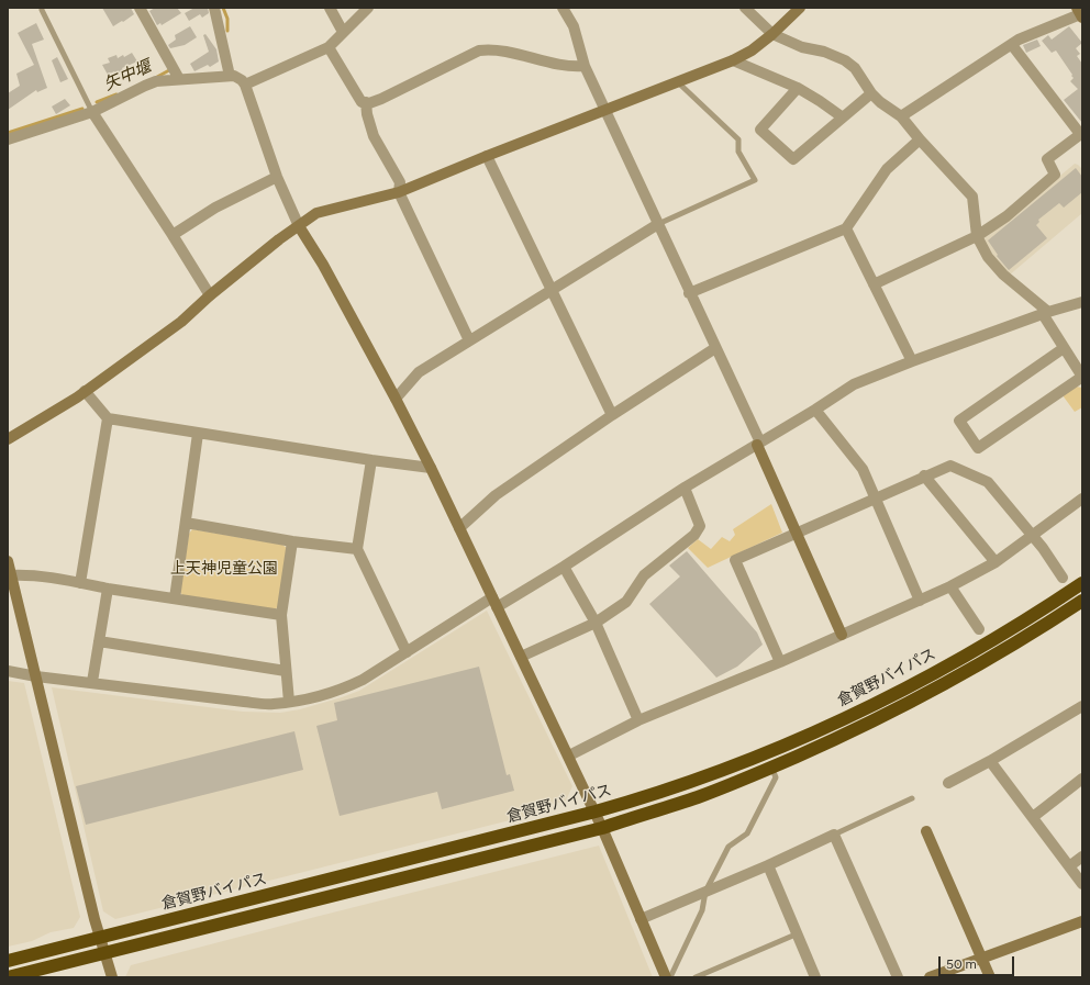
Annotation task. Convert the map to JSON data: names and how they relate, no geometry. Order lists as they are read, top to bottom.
{
  "streets": {
    "highway": ["倉賀野バイパス"]
  },
  "water": ["矢中堰"],
  "parks": ["上天神児童公園"],
  "scale_bar": "50 m"
}
